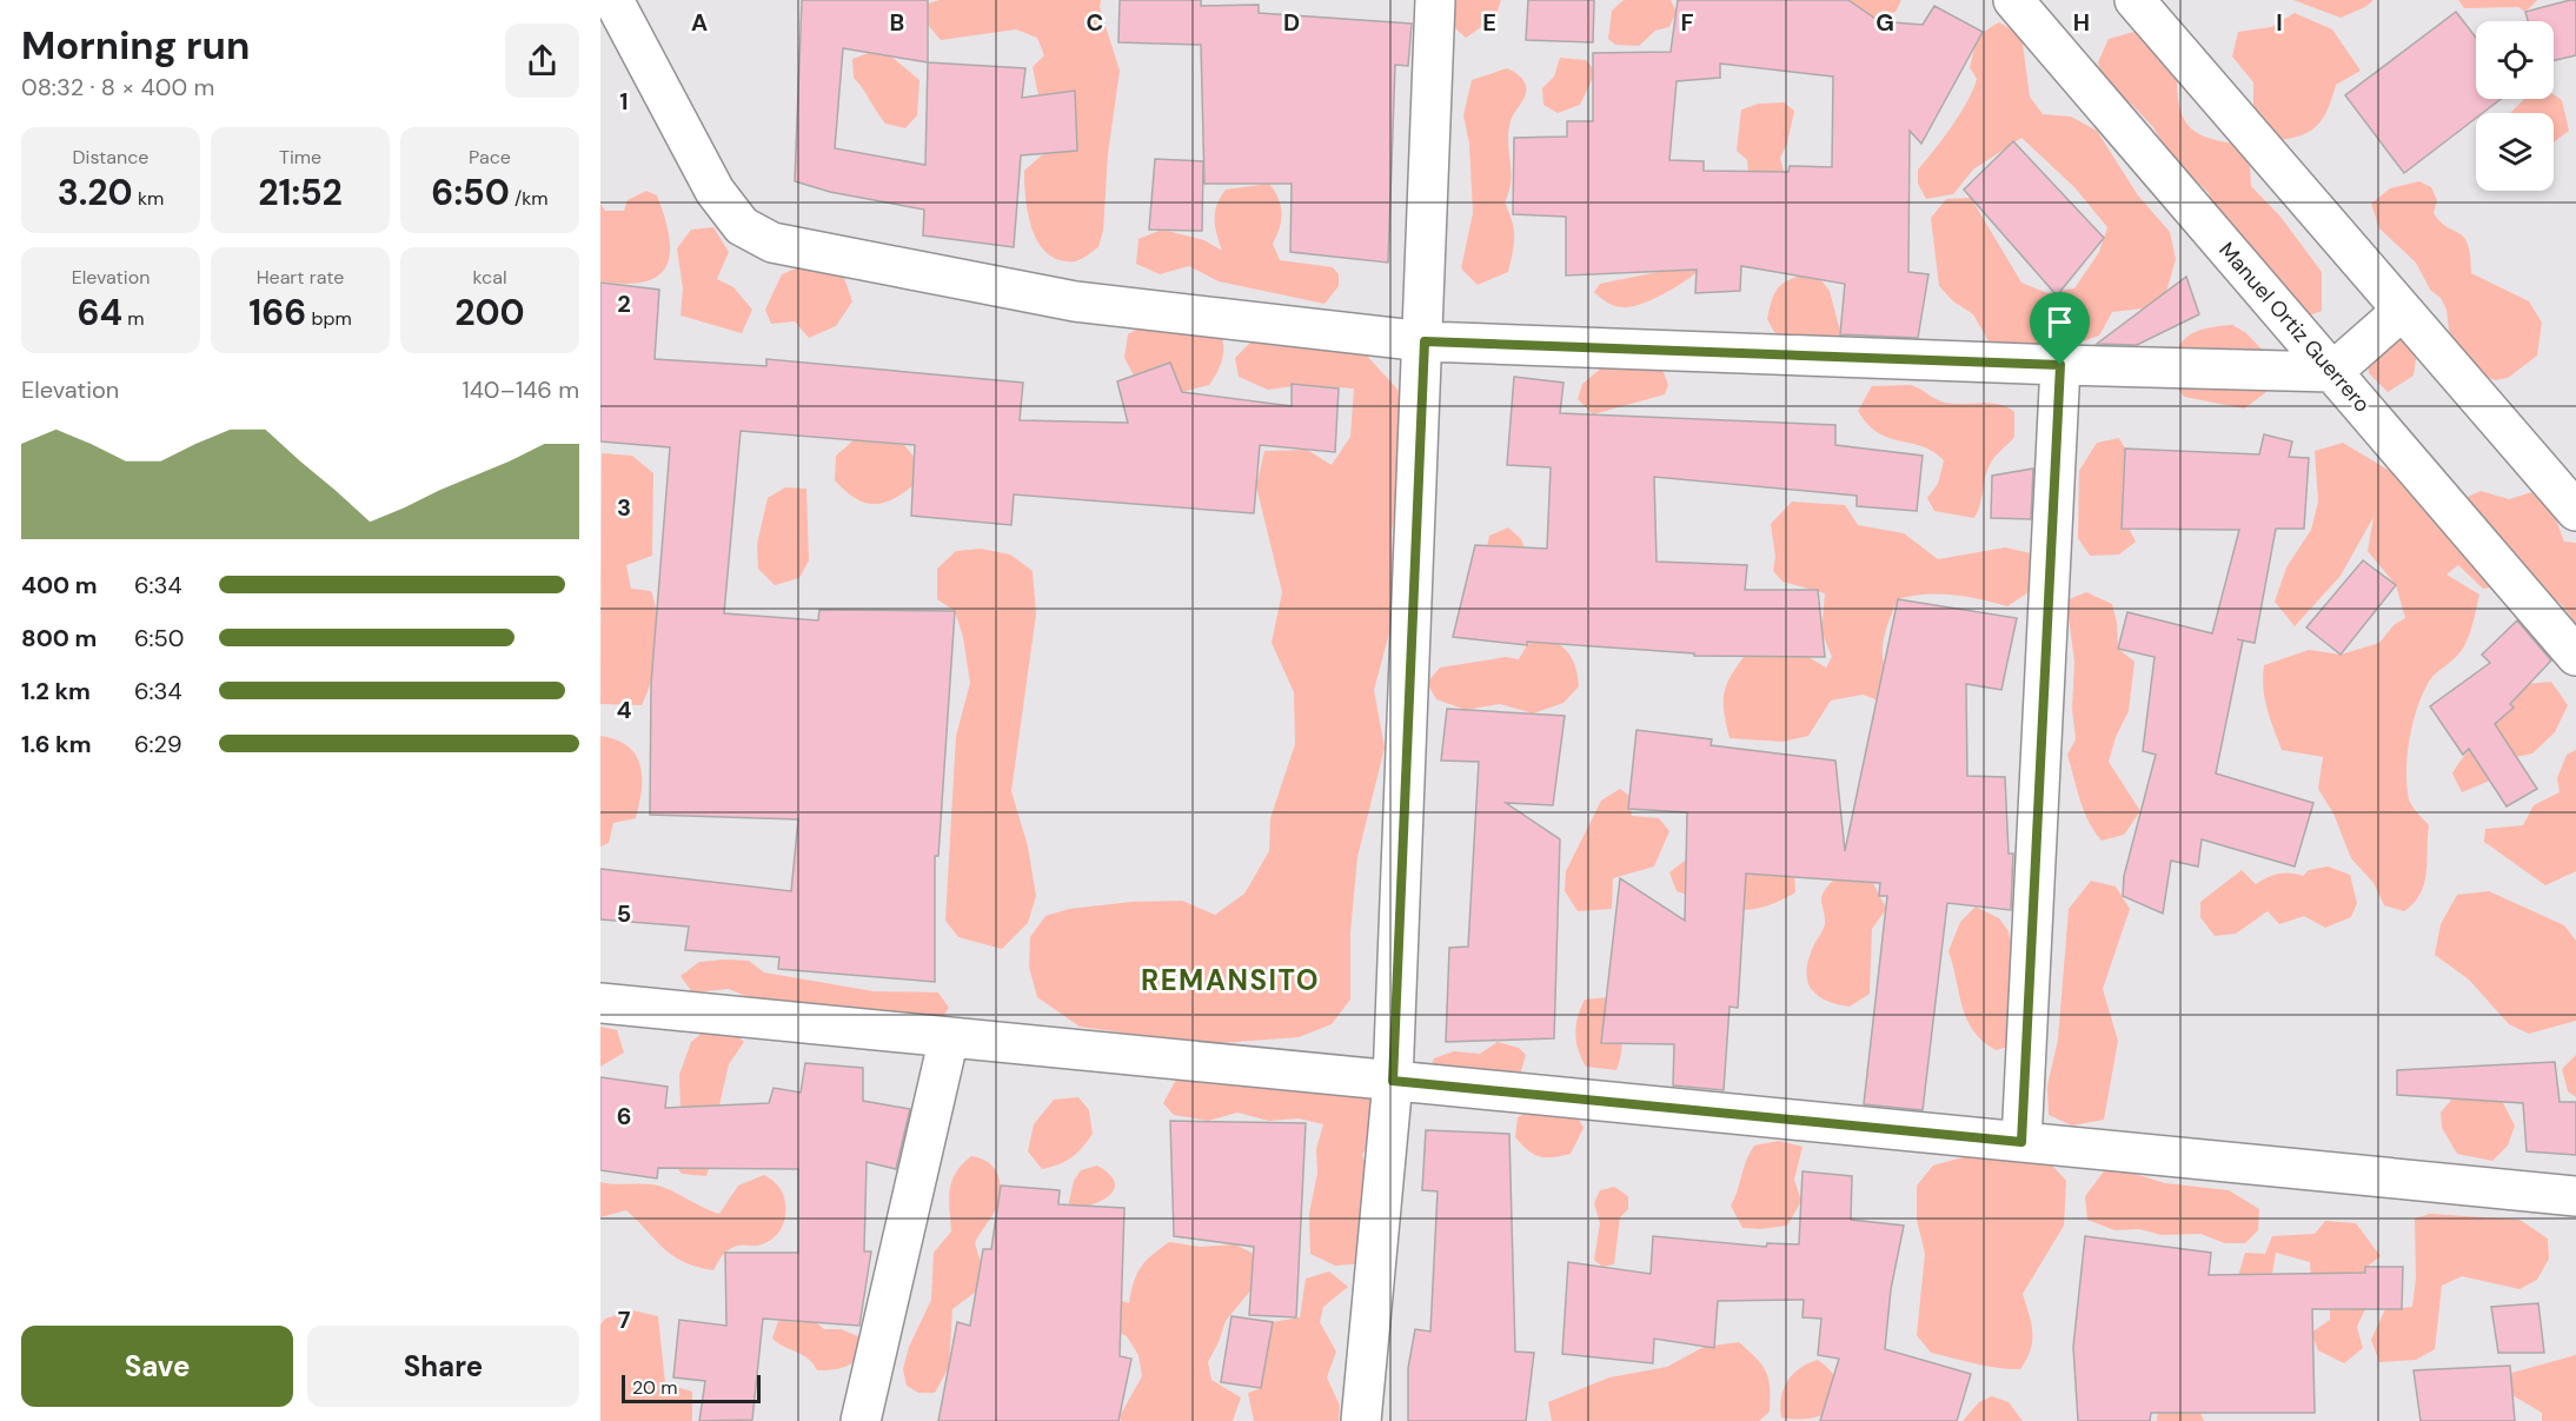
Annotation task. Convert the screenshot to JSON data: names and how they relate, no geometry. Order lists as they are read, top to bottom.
{
  "streets": {
    "street": ["Manuel Ortiz Guerrero"]
  },
  "districts": ["REMANSITO"],
  "scale_bar": "20 m",
  "page": {
    "heading": ["Morning run", "08:32 · 8 × 400 m"],
    "stats": [
      ["Distance", "3.20 km"],
      ["Time", "21:52"],
      ["Pace", "6:50 /km"],
      ["Elevation", "64 m"],
      ["Heart rate", "166 bpm"],
      ["kcal", "200"]
    ],
    "chart": ["Elevation", "140–146 m"],
    "list": [
      {
        "name": "400 m",
        "note": "6:34"
      },
      {
        "name": "800 m",
        "note": "6:50"
      },
      {
        "name": "1.2 km",
        "note": "6:34"
      },
      {
        "name": "1.6 km",
        "note": "6:29"
      }
    ],
    "buttons": ["Save", "Share"],
    "scale": "20 m"
  },
  "grid": {
    "columns": [
      "A",
      "B",
      "C",
      "D",
      "E",
      "F",
      "G",
      "H",
      "I"
    ],
    "rows": [
      "1",
      "2",
      "3",
      "4",
      "5",
      "6",
      "7"
    ]
  }
}
